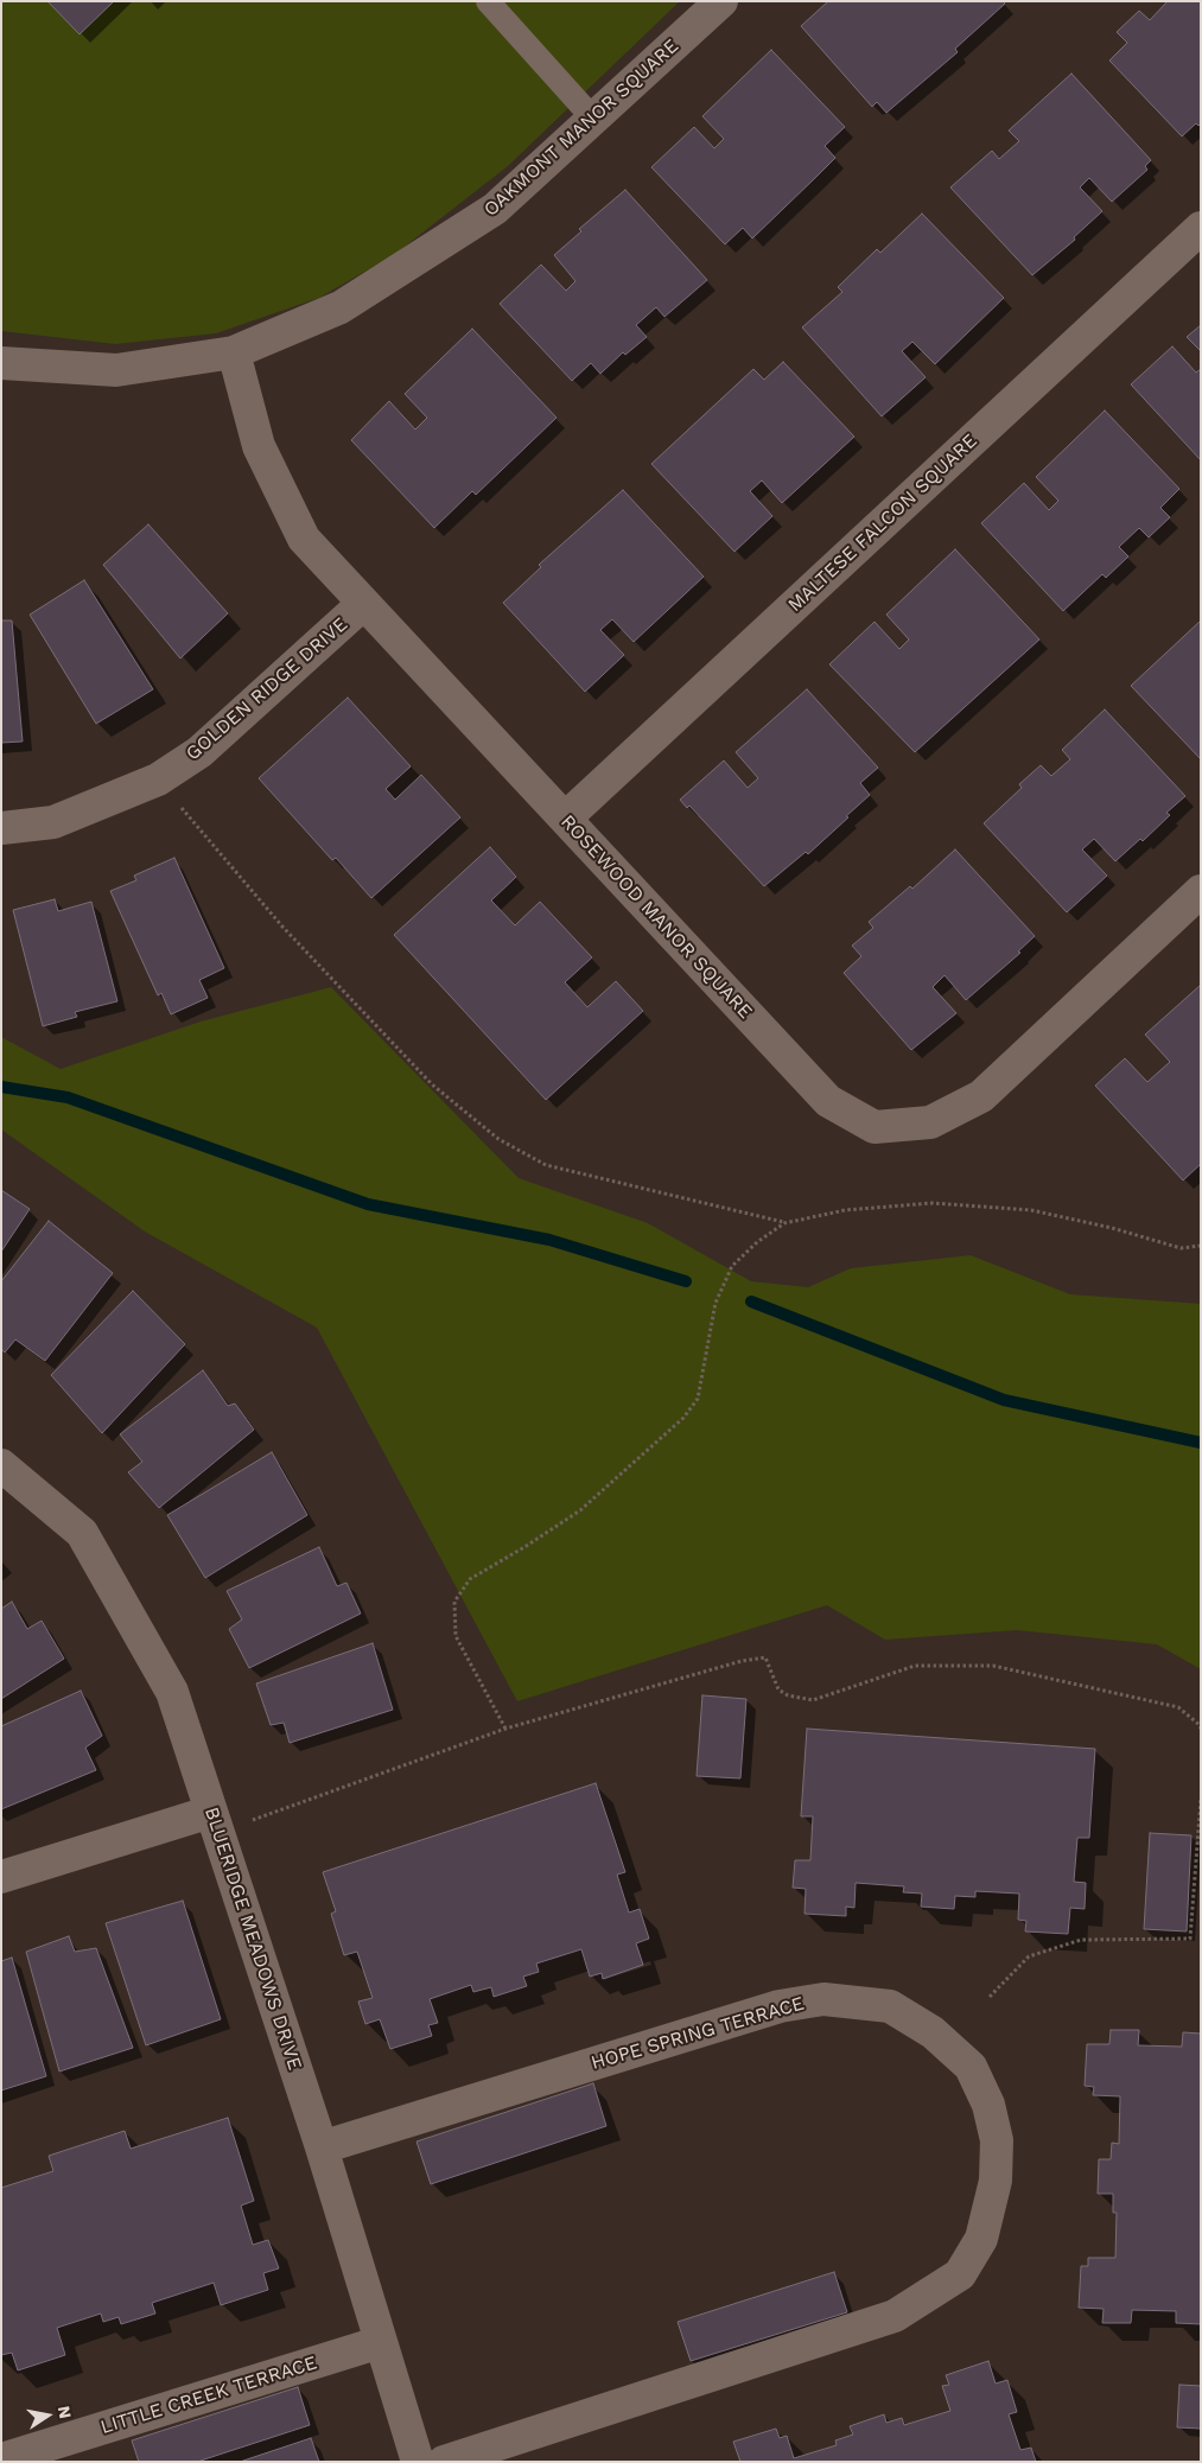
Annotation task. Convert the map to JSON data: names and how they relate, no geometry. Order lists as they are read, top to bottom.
{
  "streets": {
    "street": [
      "OAKMONT MANOR SQUARE",
      "MALTESE FALCON SQUARE",
      "GOLDEN RIDGE DRIVE",
      "ROSEWOOD MANOR SQUARE",
      "BLUERIDGE MEADOWS DRIVE",
      "HOPE SPRING TERRACE",
      "LITTLE CREEK TERRACE"
    ]
  },
  "crossings": [
    ["OAKMONT MANOR SQUARE", "ROSEWOOD MANOR SQUARE"],
    ["MALTESE FALCON SQUARE", "ROSEWOOD MANOR SQUARE"],
    ["GOLDEN RIDGE DRIVE", "ROSEWOOD MANOR SQUARE"],
    ["BLUERIDGE MEADOWS DRIVE", "HOPE SPRING TERRACE"],
    ["BLUERIDGE MEADOWS DRIVE", "LITTLE CREEK TERRACE"]
  ],
  "north": "right"
}
